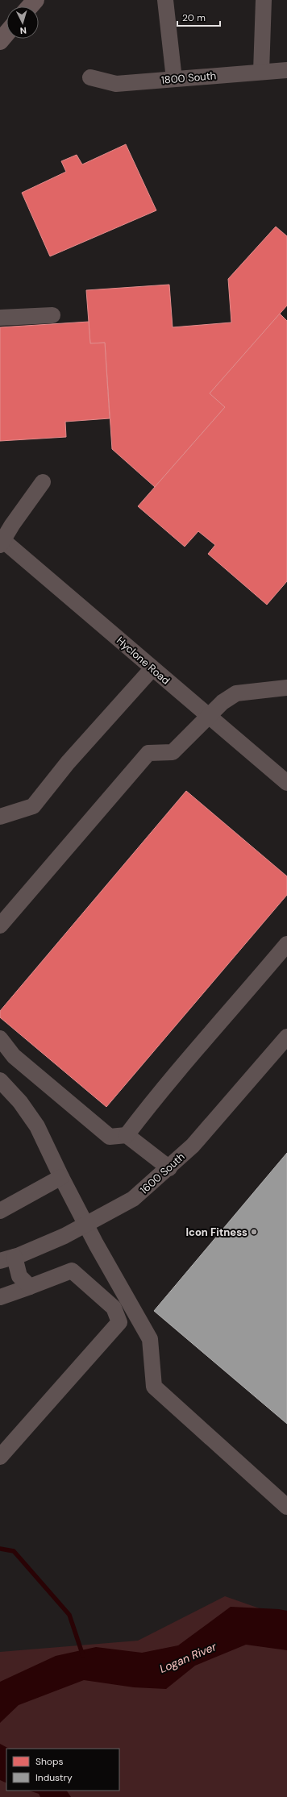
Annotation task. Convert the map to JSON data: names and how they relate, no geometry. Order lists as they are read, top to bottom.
{
  "streets": {
    "street": ["1800 South", "Hyclone Road", "1600 South"]
  },
  "water": ["Logan River"],
  "places": ["Icon Fitness"],
  "legend": ["Shops", "Industry"],
  "scale_bar": "20 m",
  "north": "bottom"
}
